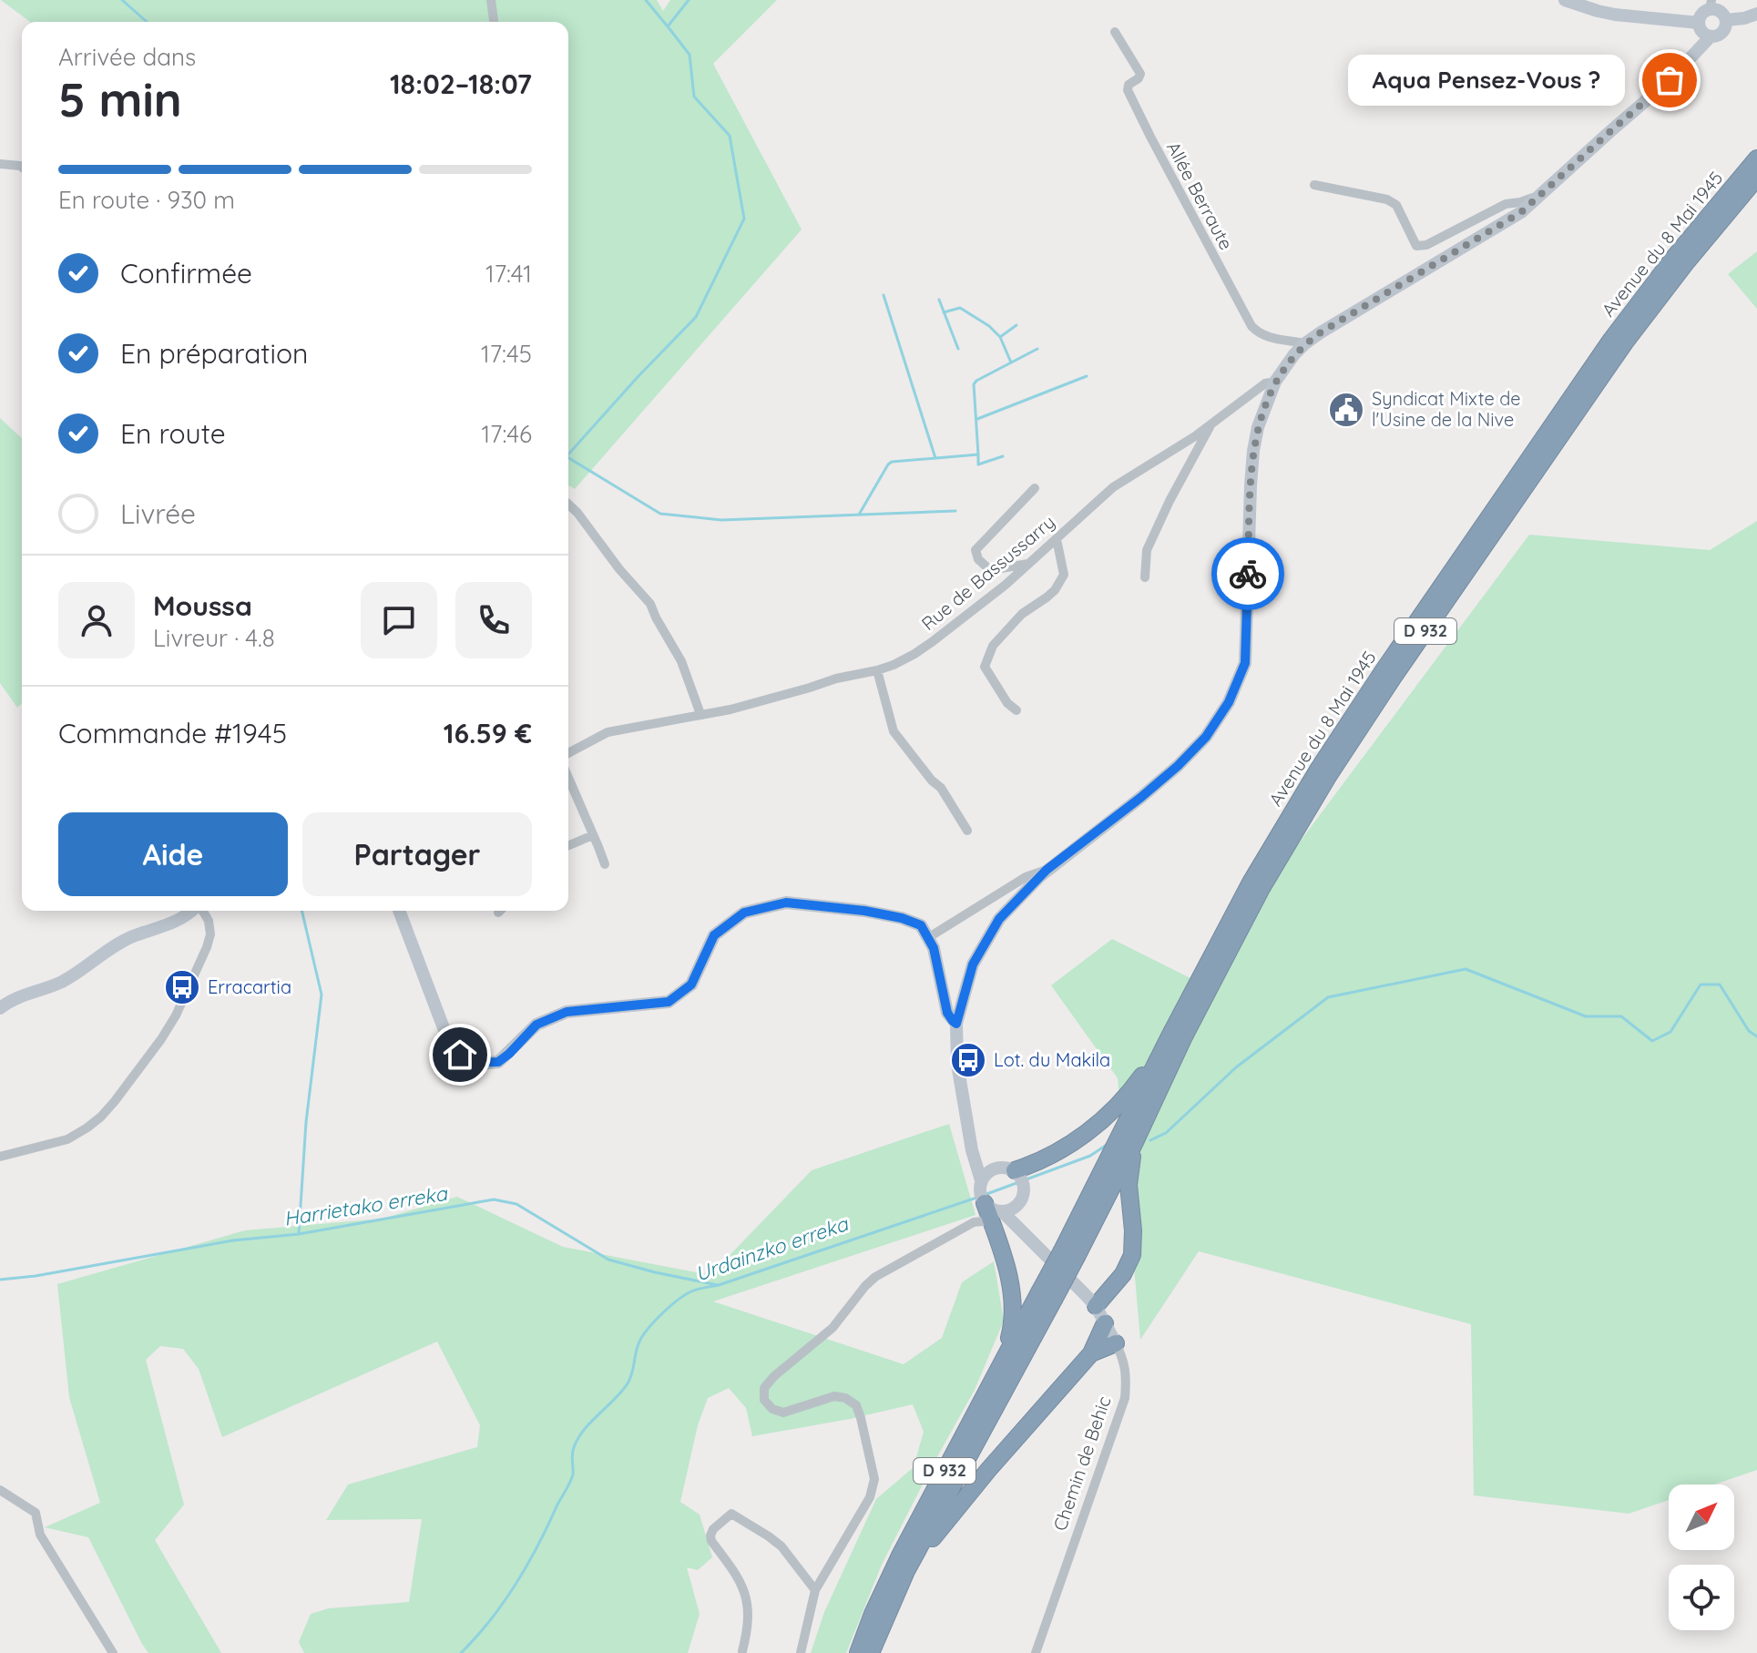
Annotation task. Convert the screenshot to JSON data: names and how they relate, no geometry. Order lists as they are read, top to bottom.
{
  "streets": {
    "highway": ["Avenue du 8 Mai 1945", "D 932"],
    "street": ["Allée Berraute", "Rue de Bassussarry", "Chemin de Behic"]
  },
  "crossings": [
    ["Avenue du 8 Mai 1945", "D 932"]
  ],
  "water": ["Harrietako erreka", "Urdainzko erreka"],
  "places": {
    "other": ["Aqua Pensez-Vous ?"],
    "public building": ["Syndicat Mixte de l'Usine de la Nive"],
    "bus stop": ["Erracartia", "Lot. du Makila"]
  },
  "north": "top right",
  "page": {
    "heading": ["5 min", "Arrivée dans", "18:02–18:07"],
    "panel": [
      "Moussa",
      "Livreur · 4.8",
      "Commande #1945",
      "16.59 €"
    ],
    "bubble": "Aqua Pensez-Vous ?",
    "bar": "En route · 930 m",
    "list": [
      ["Confirmée", "17:41"],
      ["En préparation", "17:45"],
      ["En route", "17:46"],
      "Livrée"
    ],
    "buttons": ["Aide", "Partager"]
  }
}
